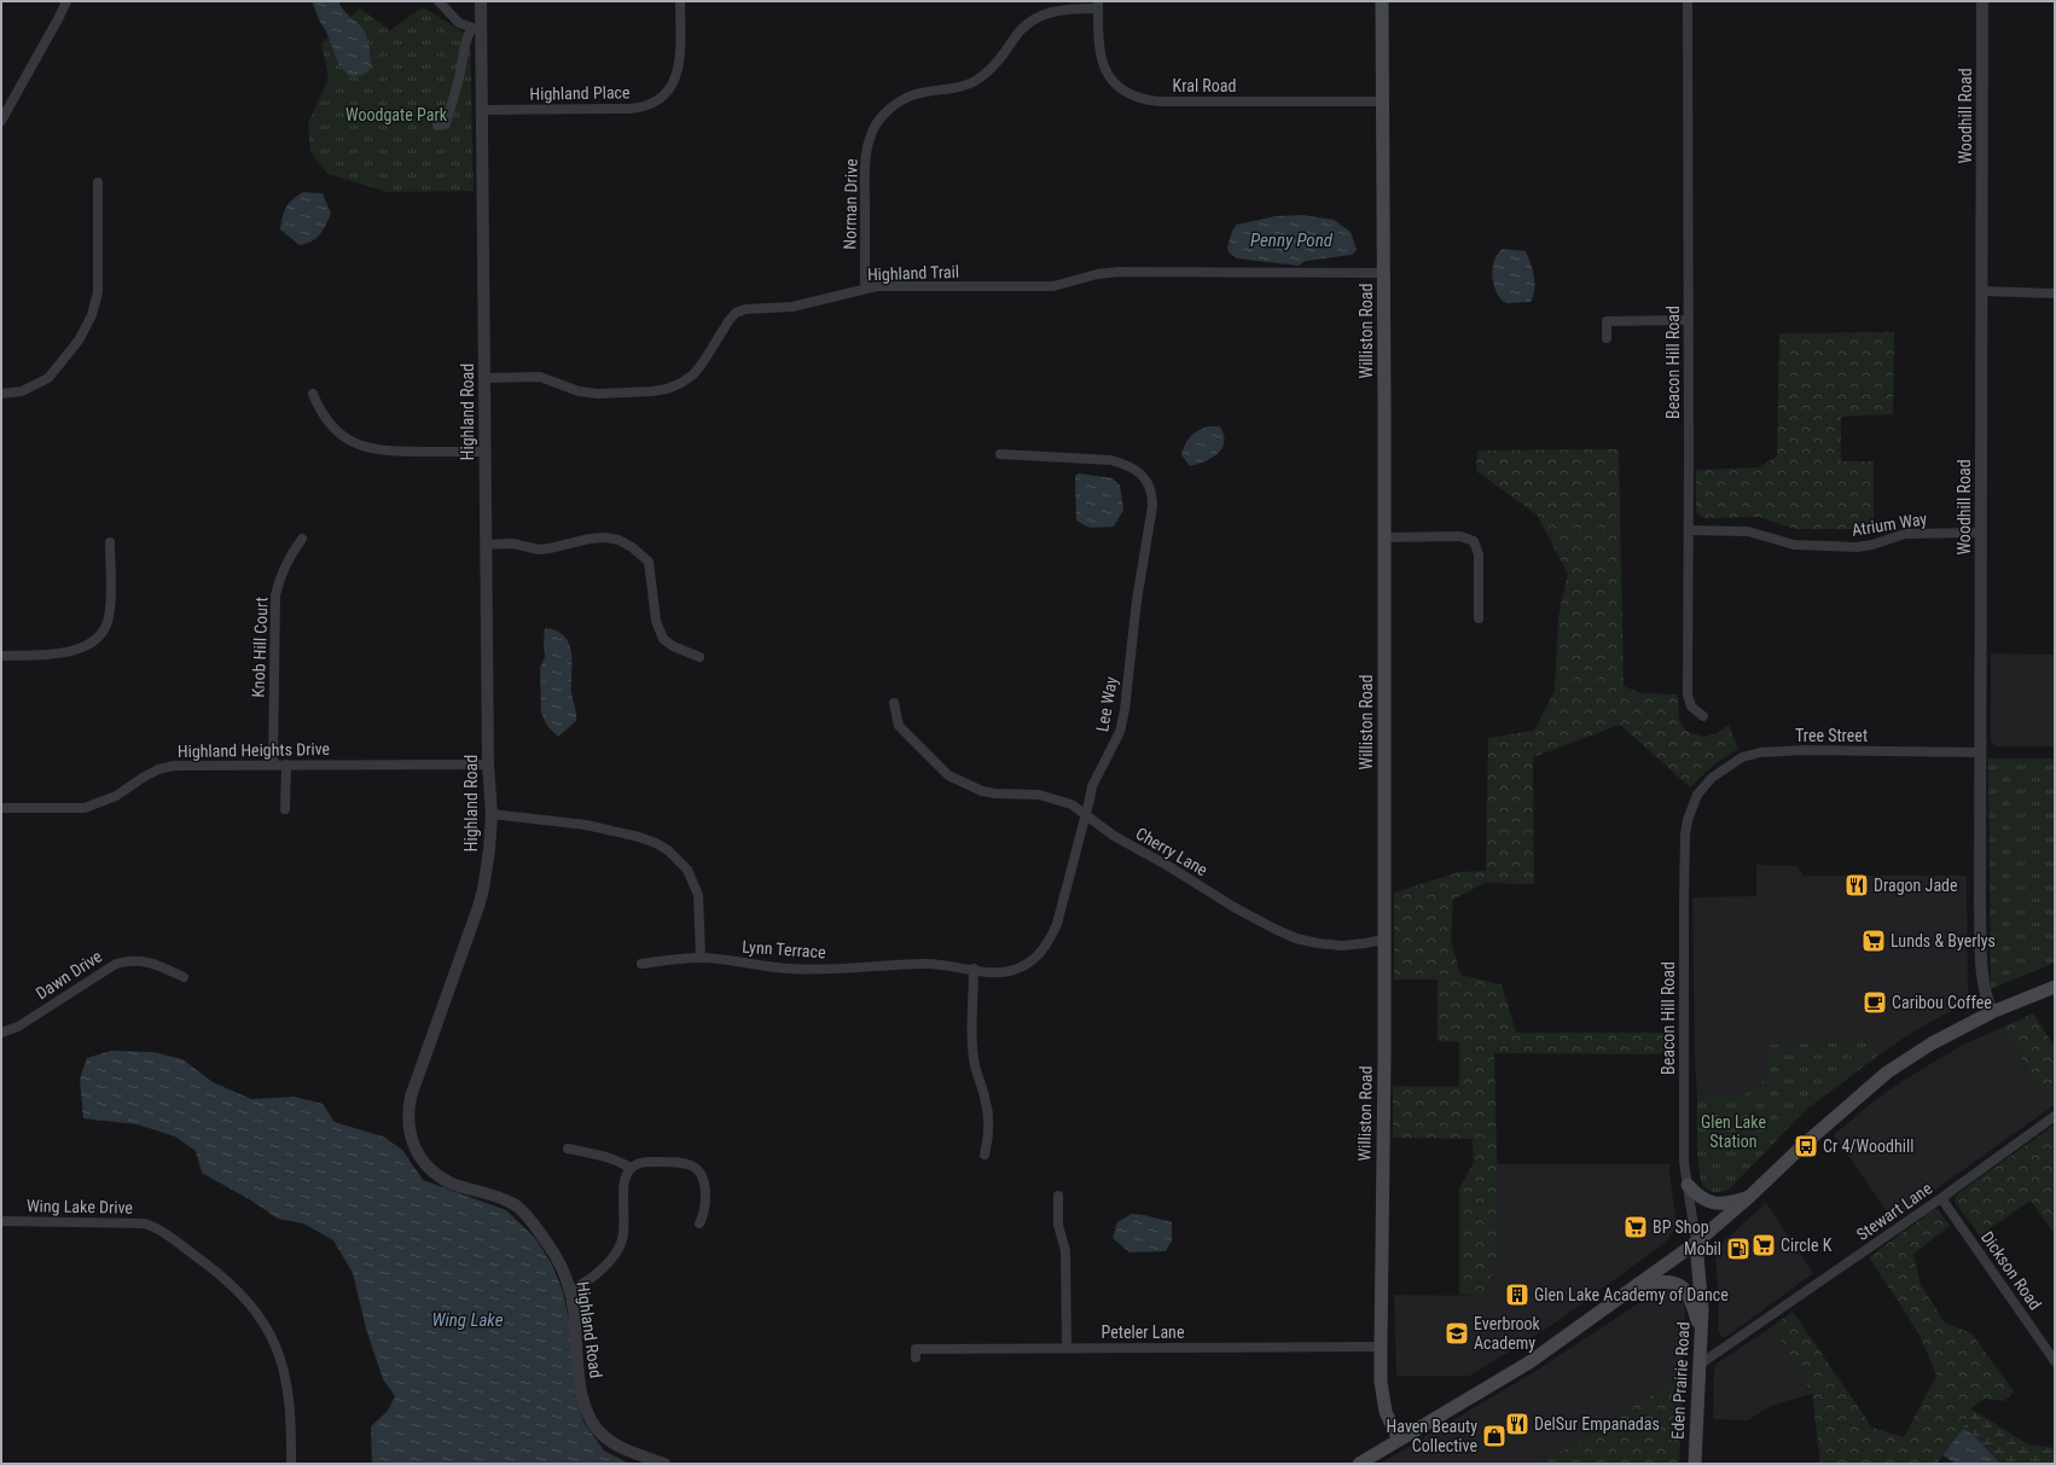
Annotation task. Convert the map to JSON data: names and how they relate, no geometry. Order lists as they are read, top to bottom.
{
  "streets": {
    "main road": ["Williston Road", "Eden Prairie Road"],
    "street": [
      "Kral Road",
      "Highland Place",
      "Woodhill Road",
      "Norman Drive",
      "Highland Trail",
      "Beacon Hill Road",
      "Highland Road",
      "Atrium Way",
      "Knob Hill Court",
      "Lee Way",
      "Tree Street",
      "Highland Heights Drive",
      "Cherry Lane",
      "Lynn Terrace",
      "Dawn Drive",
      "Wing Lake Drive",
      "Stewart Lane",
      "Dickson Road",
      "Peteler Lane"
    ]
  },
  "crossings": [
    ["Kral Road", "Norman Drive"],
    ["Kral Road", "Williston Road"],
    ["Highland Place", "Highland Road"],
    ["Woodhill Road", "Atrium Way"],
    ["Woodhill Road", "Tree Street"],
    ["Norman Drive", "Highland Trail"],
    ["Highland Trail", "Williston Road"],
    ["Highland Trail", "Highland Road"],
    ["Williston Road", "Cherry Lane"],
    ["Williston Road", "Peteler Lane"],
    ["Beacon Hill Road", "Atrium Way"],
    ["Beacon Hill Road", "Tree Street"],
    ["Beacon Hill Road", "Eden Prairie Road"],
    ["Highland Road", "Highland Heights Drive"],
    ["Knob Hill Court", "Highland Heights Drive"],
    ["Lee Way", "Cherry Lane"],
    ["Lee Way", "Lynn Terrace"],
    ["Stewart Lane", "Dickson Road"],
    ["Stewart Lane", "Eden Prairie Road"]
  ],
  "water": ["Penny Pond", "Wing Lake"],
  "parks": ["Woodgate Park", "Glen Lake Station"],
  "places": {
    "restaurant": ["Dragon Jade", "DelSur Empanadas"],
    "supermarket": ["Lunds & Byerlys", "BP Shop", "Circle K"],
    "cafe": ["Caribou Coffee"],
    "bus stop": ["Cr 4/Woodhill"],
    "fuel station": ["Mobil"],
    "building": ["Glen Lake Academy of Dance"],
    "school or university": ["Everbrook Academy"],
    "shop": ["Haven Beauty Collective"]
  }
}
